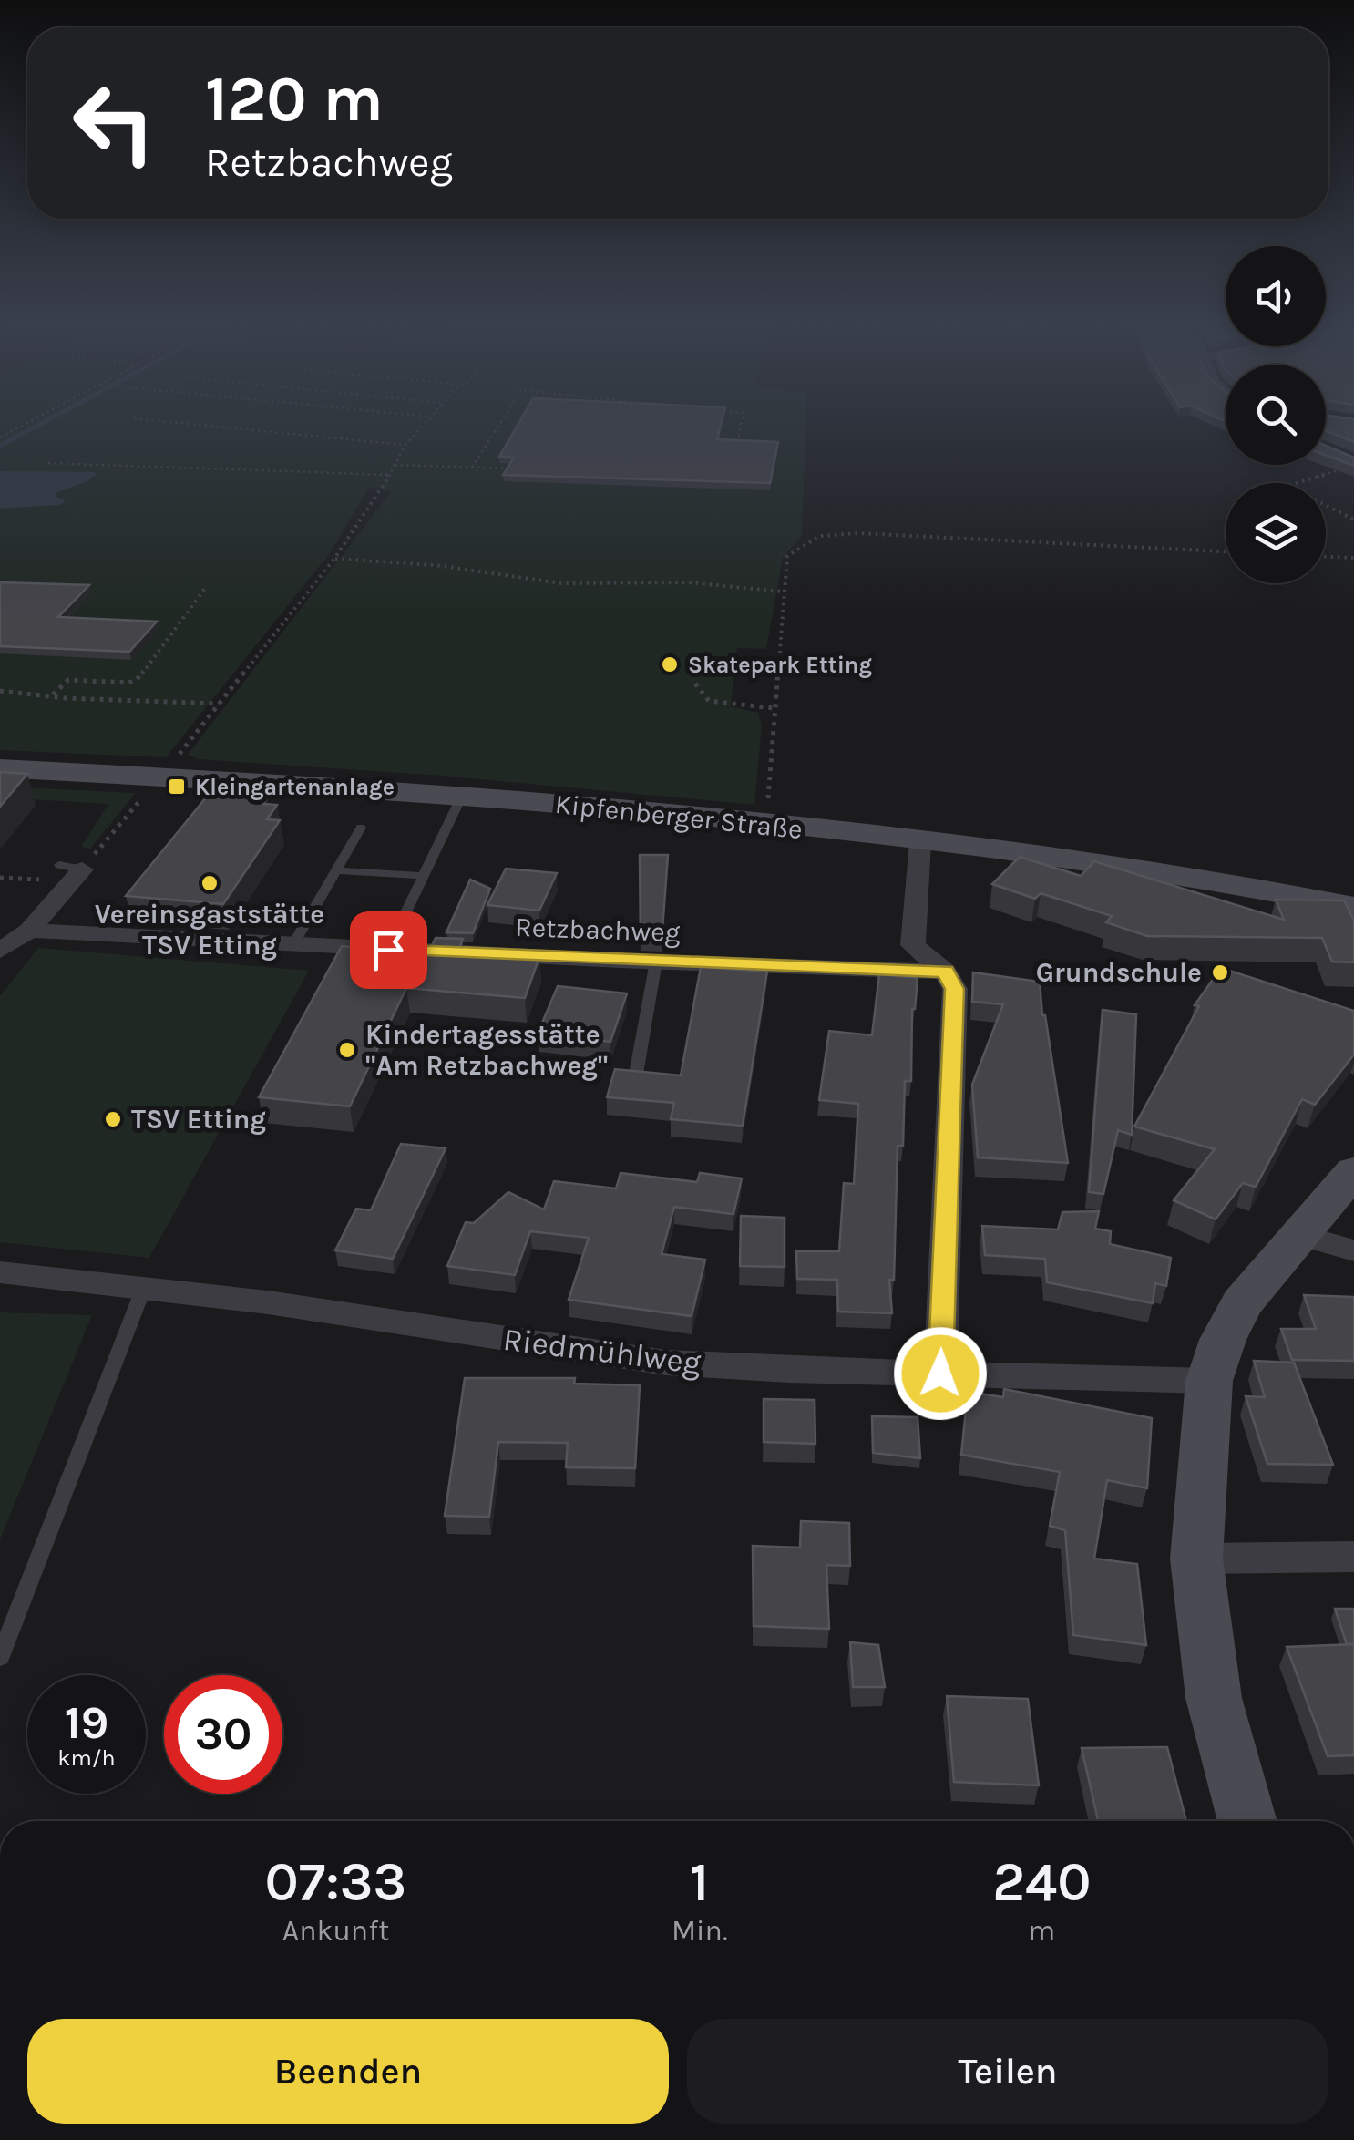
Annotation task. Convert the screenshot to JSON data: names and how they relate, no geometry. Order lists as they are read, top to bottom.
{
  "streets": {
    "street": ["Kipfenberger Straße", "Retzbachweg", "Riedmühlweg"]
  },
  "places": {
    "other": [
      "Skatepark Etting",
      "Vereinsgaststätte TSV Etting",
      "Grundschule",
      "Kindertagesstätte \"Am Retzbachweg\"",
      "TSV Etting"
    ],
    "transit": ["Kleingartenanlage"]
  },
  "page": {
    "turn": ["120 m", "Retzbachweg"],
    "speed": "19 km/h",
    "limit": "30",
    "eta": [
      "07:33",
      "Ankunft",
      "1",
      "Min.",
      "240",
      "m"
    ],
    "buttons": ["Beenden", "Teilen"]
  }
}
